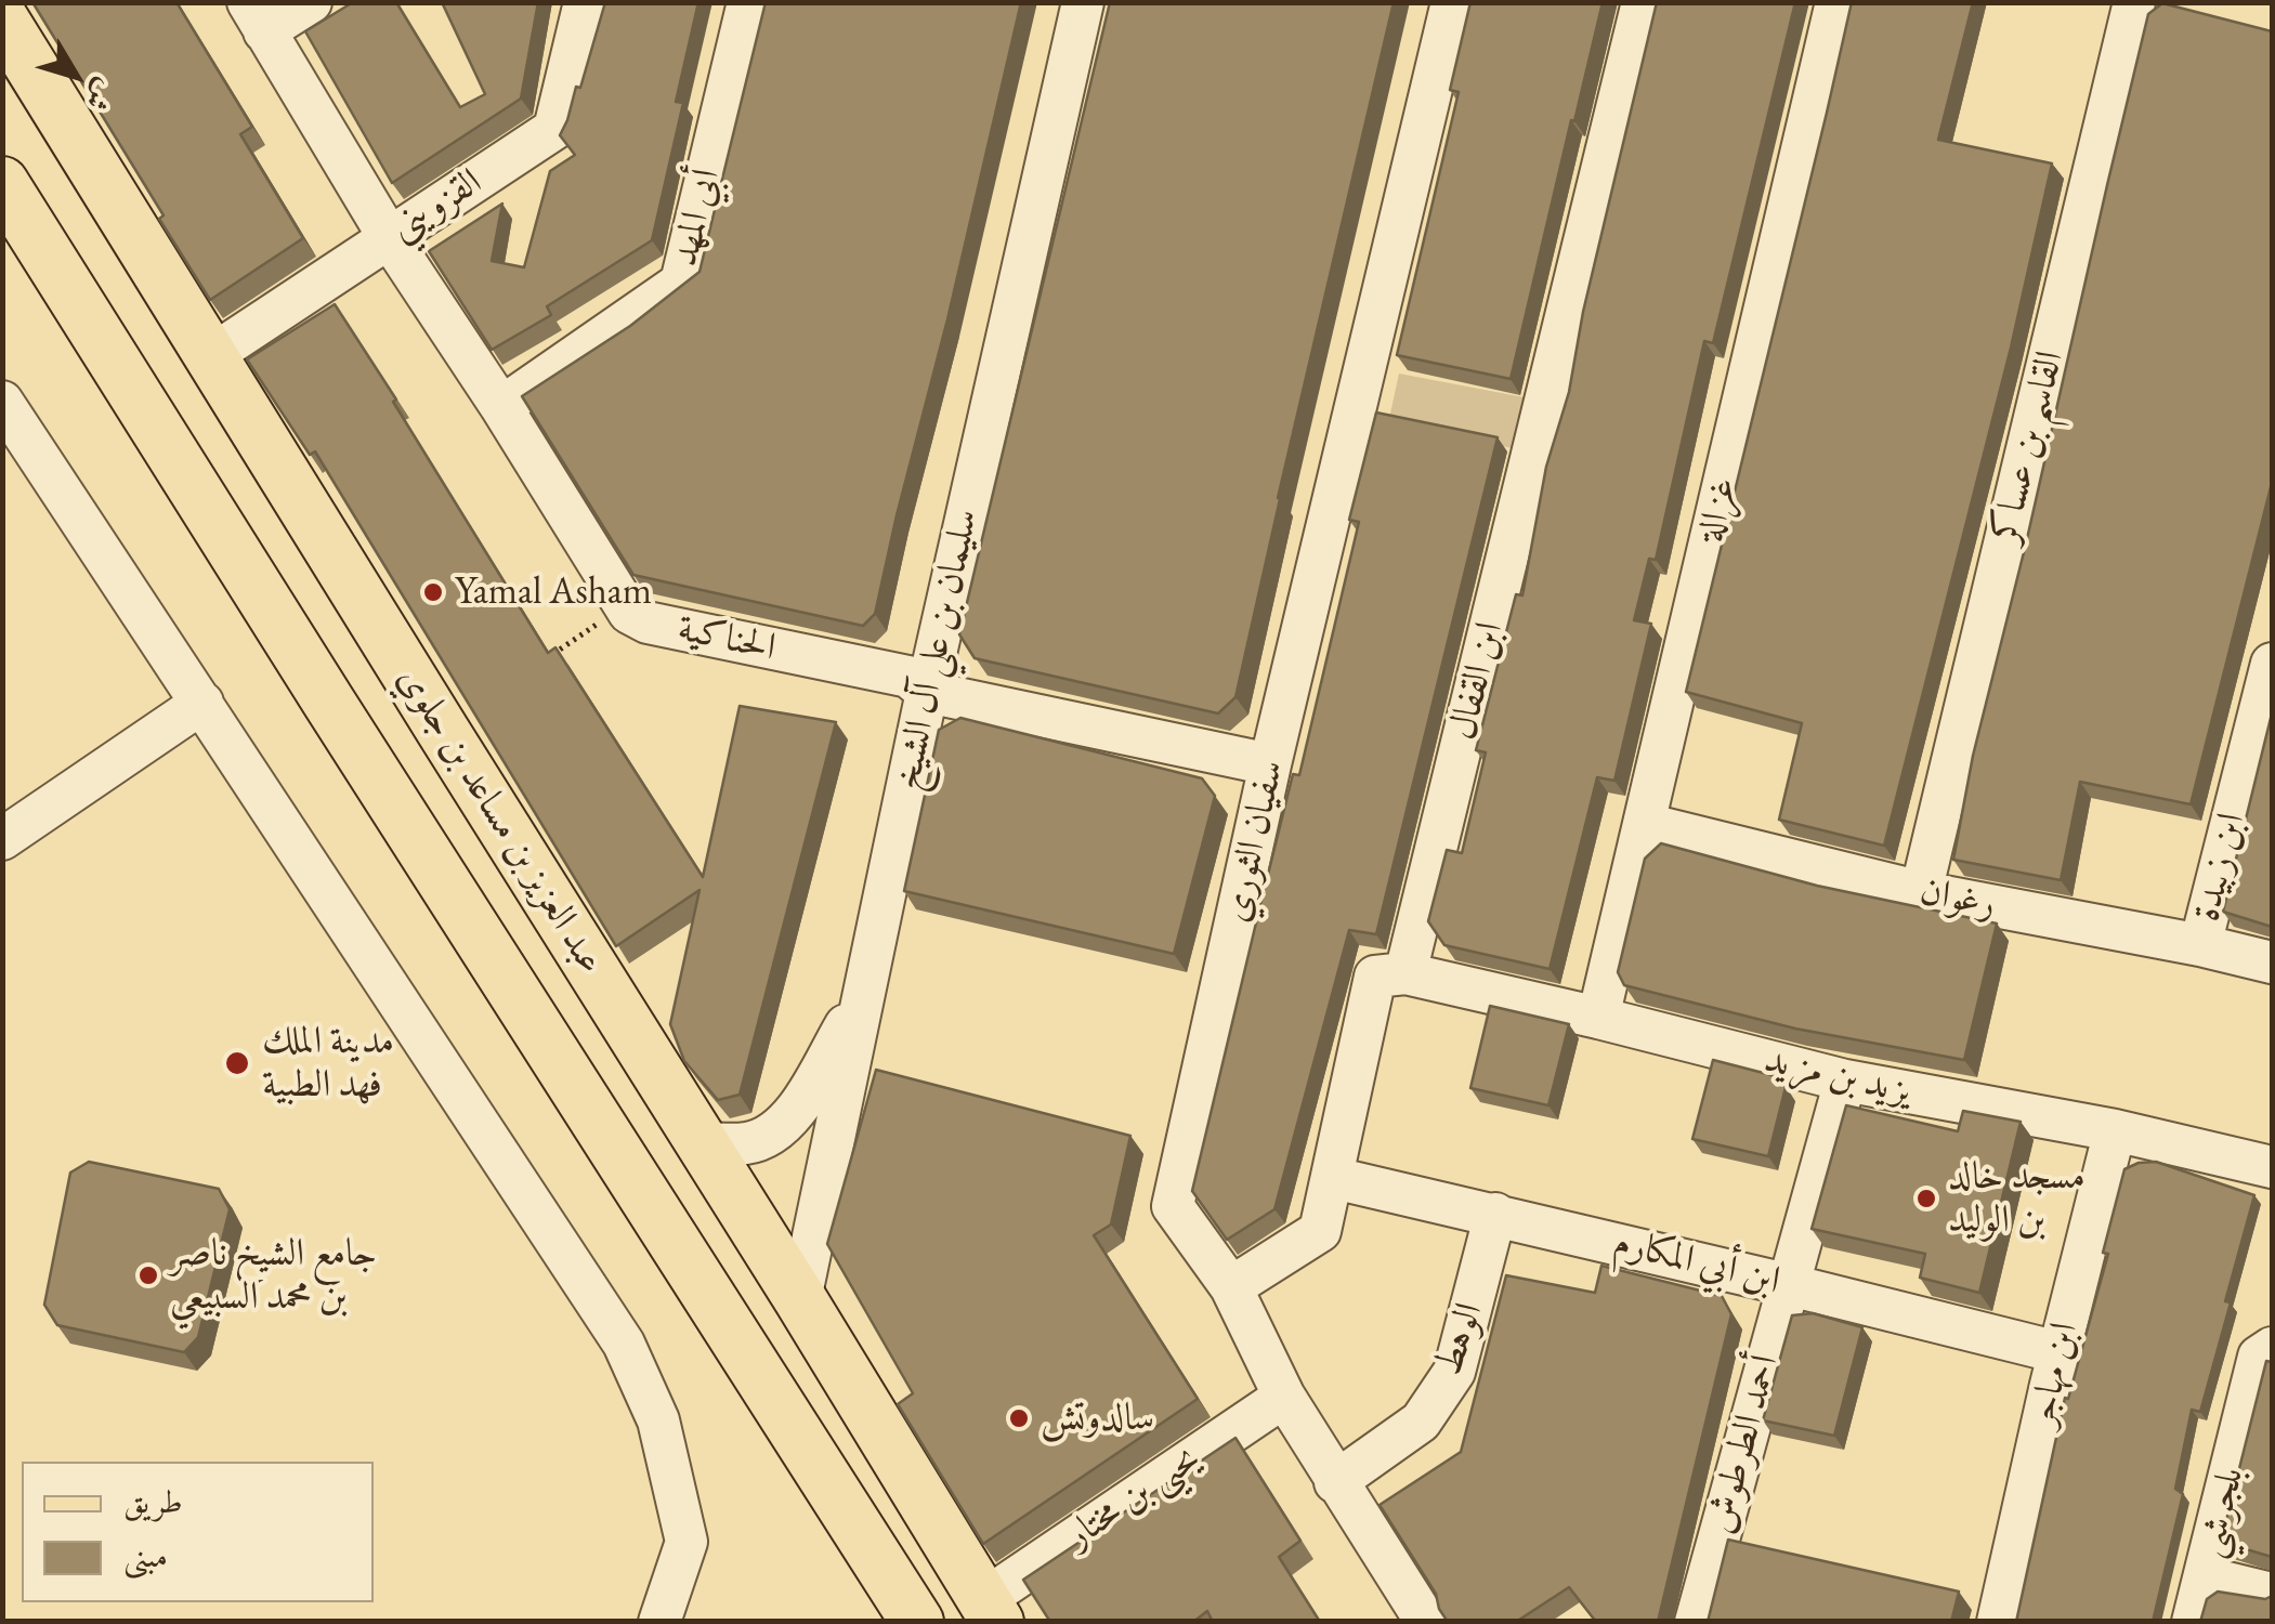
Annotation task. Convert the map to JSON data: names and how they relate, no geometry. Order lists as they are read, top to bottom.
{
  "streets": {
    "main road": ["عبد العزيز بن مساعد بن جلوي"],
    "street": [
      "القزويني",
      "أبي المهد",
      "القاسم بن عساكر",
      "غزالة",
      "الحناكية",
      "سليمان بن علي آل الشيخ",
      "ابن القفال",
      "سفيان الثوري",
      "ابن زبيدة",
      "رغوان",
      "يزيد بن مزيد",
      "ابن أبي المكارم",
      "الوهط",
      "ابن مهاجر",
      "أحمد الطرطوش",
      "يحيى بن مختار",
      "بلجرشي"
    ]
  },
  "crossings": [
    ["القزويني", "عبد العزيز بن مساعد بن جلوي"],
    ["القاسم بن عساكر", "رغوان"],
    ["غزالة", "رغوان"],
    ["غزالة", "يزيد بن مزيد"],
    ["الحناكية", "سليمان بن علي آل الشيخ"],
    ["الحناكية", "سفيان الثوري"],
    ["سليمان بن علي آل الشيخ", "عبد العزيز بن مساعد بن جلوي"],
    ["ابن القفال", "يزيد بن مزيد"],
    ["عبد العزيز بن مساعد بن جلوي", "يحيى بن مختار"],
    ["سفيان الثوري", "الوهط"],
    ["سفيان الثوري", "يحيى بن مختار"],
    ["ابن زبيدة", "رغوان"],
    ["يزيد بن مزيد", "ابن مهاجر"],
    ["يزيد بن مزيد", "أحمد الطرطوش"],
    ["ابن أبي المكارم", "الوهط"],
    ["ابن أبي المكارم", "ابن مهاجر"],
    ["ابن أبي المكارم", "أحمد الطرطوش"]
  ],
  "places": [
    "Yamal Asham",
    "مدينة الملك فهد الطبية",
    "مسجد خالد بن الوليد",
    "جامع الشيخ ناصر بن محمد السبيعي",
    "سالدوتش"
  ],
  "legend": ["طريق", "مبنى"],
  "north": "bottom right"
}
